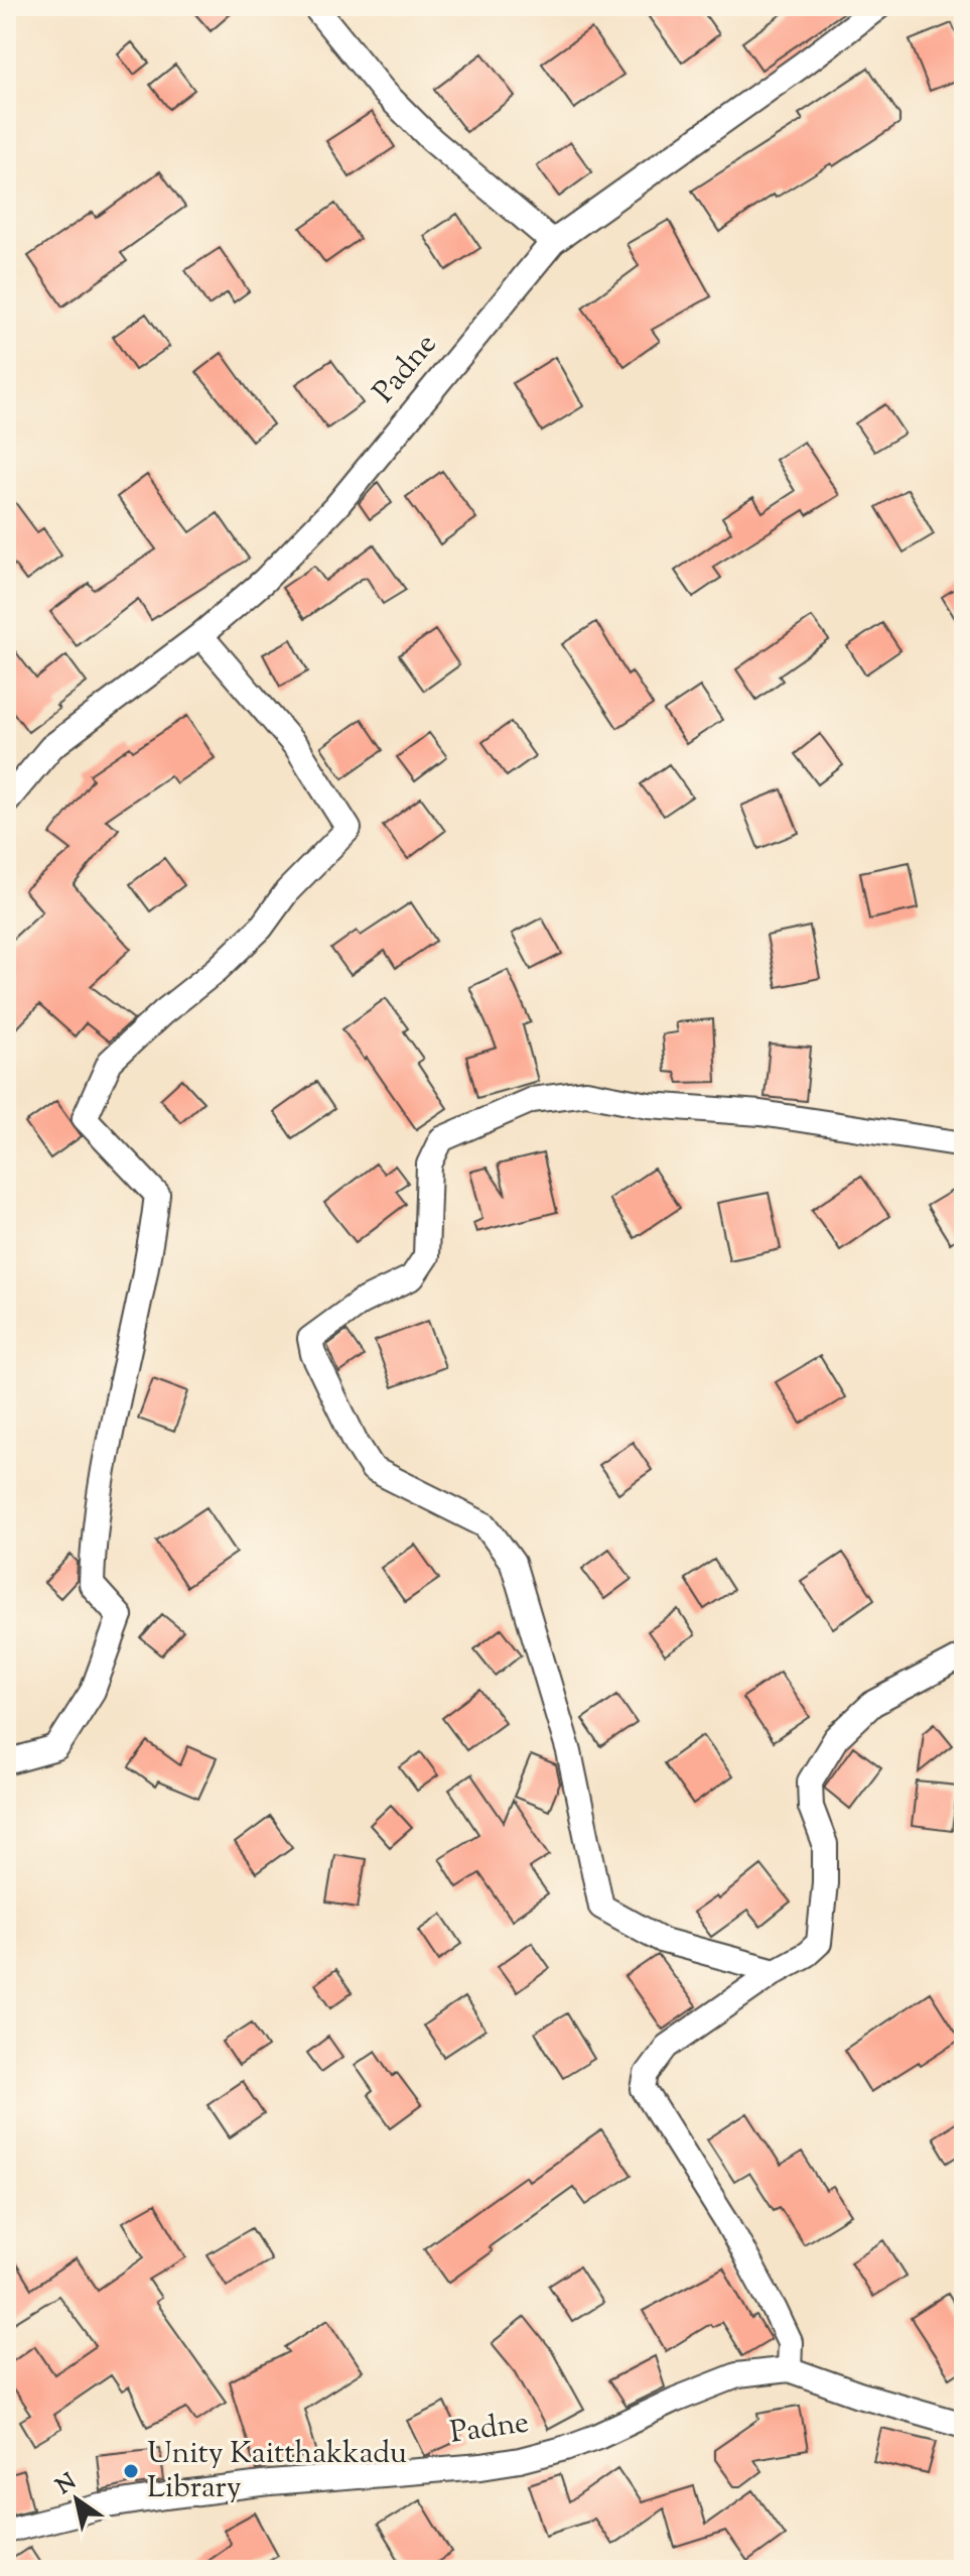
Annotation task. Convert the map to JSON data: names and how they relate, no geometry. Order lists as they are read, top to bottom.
{
  "streets": {
    "street": ["Padne"]
  },
  "places": ["Unity Kaitthakkadu Library"],
  "north": "top left"
}
